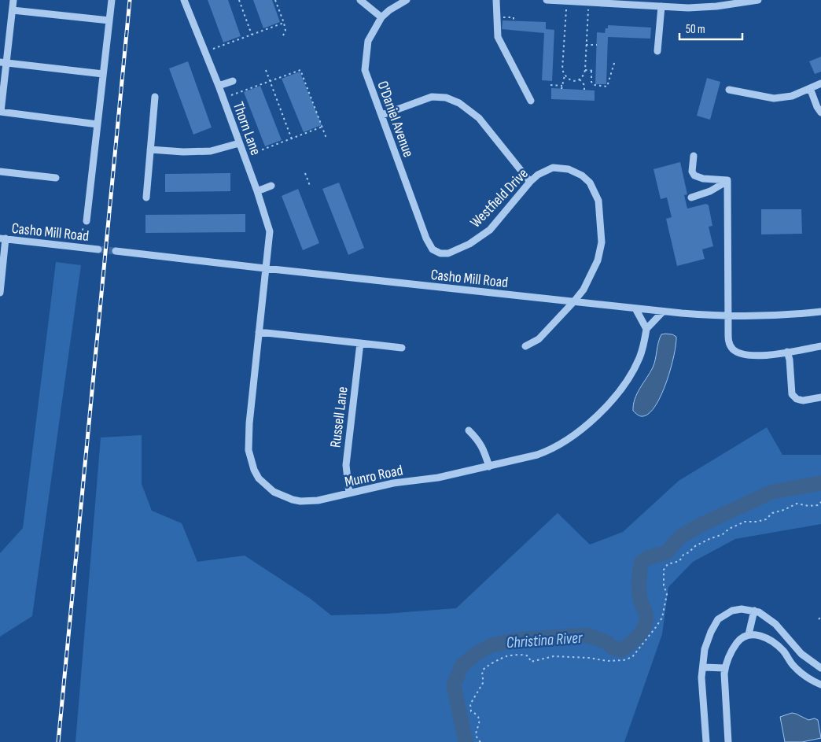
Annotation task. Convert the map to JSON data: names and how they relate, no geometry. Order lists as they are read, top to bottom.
{
  "streets": {
    "street": [
      "O'Daniel Avenue",
      "Thorn Lane",
      "Westfield Drive",
      "Casho Mill Road",
      "Russell Lane",
      "Munro Road"
    ]
  },
  "crossings": [
    ["O'Daniel Avenue", "Westfield Drive"],
    ["Thorn Lane", "Casho Mill Road"],
    ["Thorn Lane", "Munro Road"],
    ["Westfield Drive", "Casho Mill Road"],
    ["Casho Mill Road", "Munro Road"],
    ["Russell Lane", "Munro Road"]
  ],
  "water": ["Christina River"],
  "scale_bar": "50 m"
}
